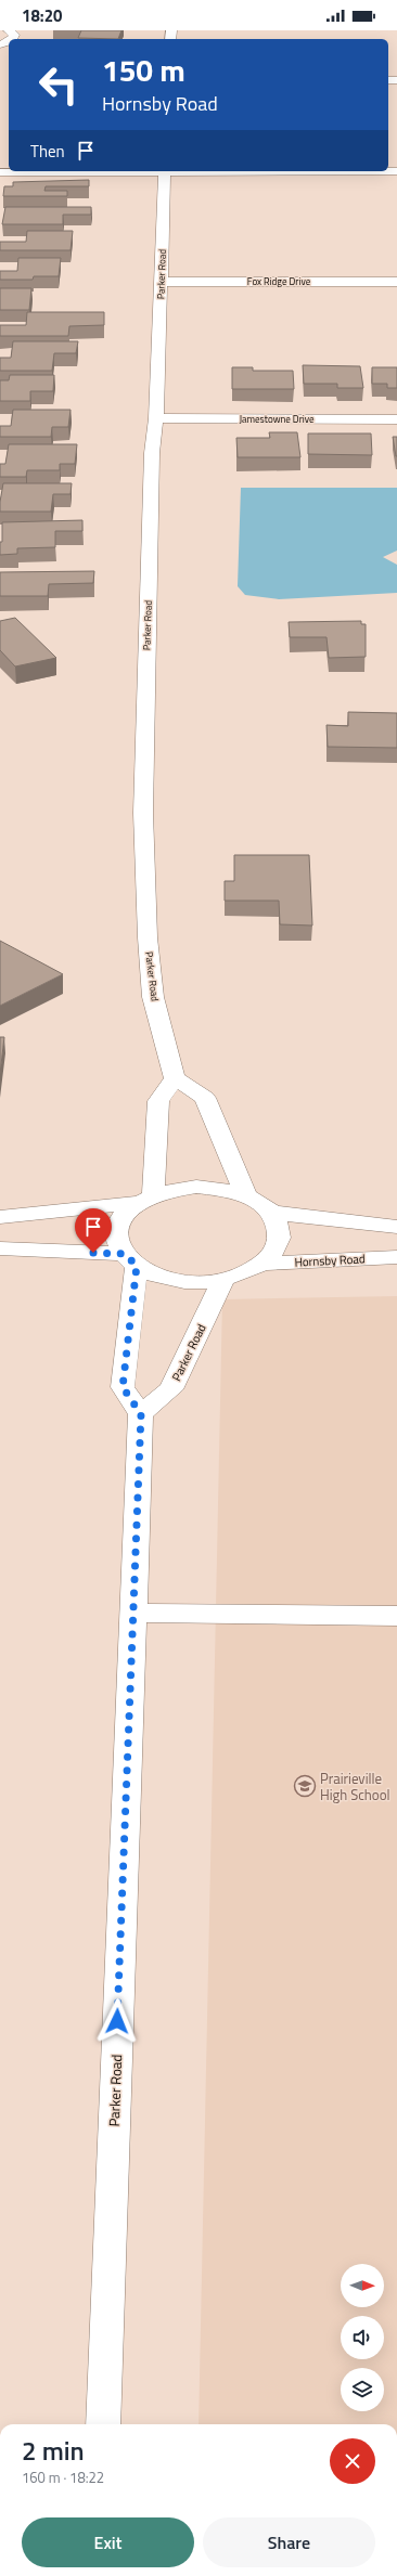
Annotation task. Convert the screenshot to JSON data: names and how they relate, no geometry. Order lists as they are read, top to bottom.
{
  "streets": {
    "street": [
      "Parker Road",
      "Fox Ridge Drive",
      "Jamestowne Drive",
      "Hornsby Road"
    ]
  },
  "crossings": [
    ["Parker Road", "Fox Ridge Drive"],
    ["Parker Road", "Jamestowne Drive"],
    ["Parker Road", "Hornsby Road"]
  ],
  "places": {
    "school or university": ["Prairieville High School"]
  },
  "north": "right",
  "page": {
    "status": "18:20",
    "turn": ["150 m", "Hornsby Road"],
    "then": "Then",
    "heading": ["2 min", "160 m · 18:22"],
    "buttons": ["Exit", "Share"]
  }
}
